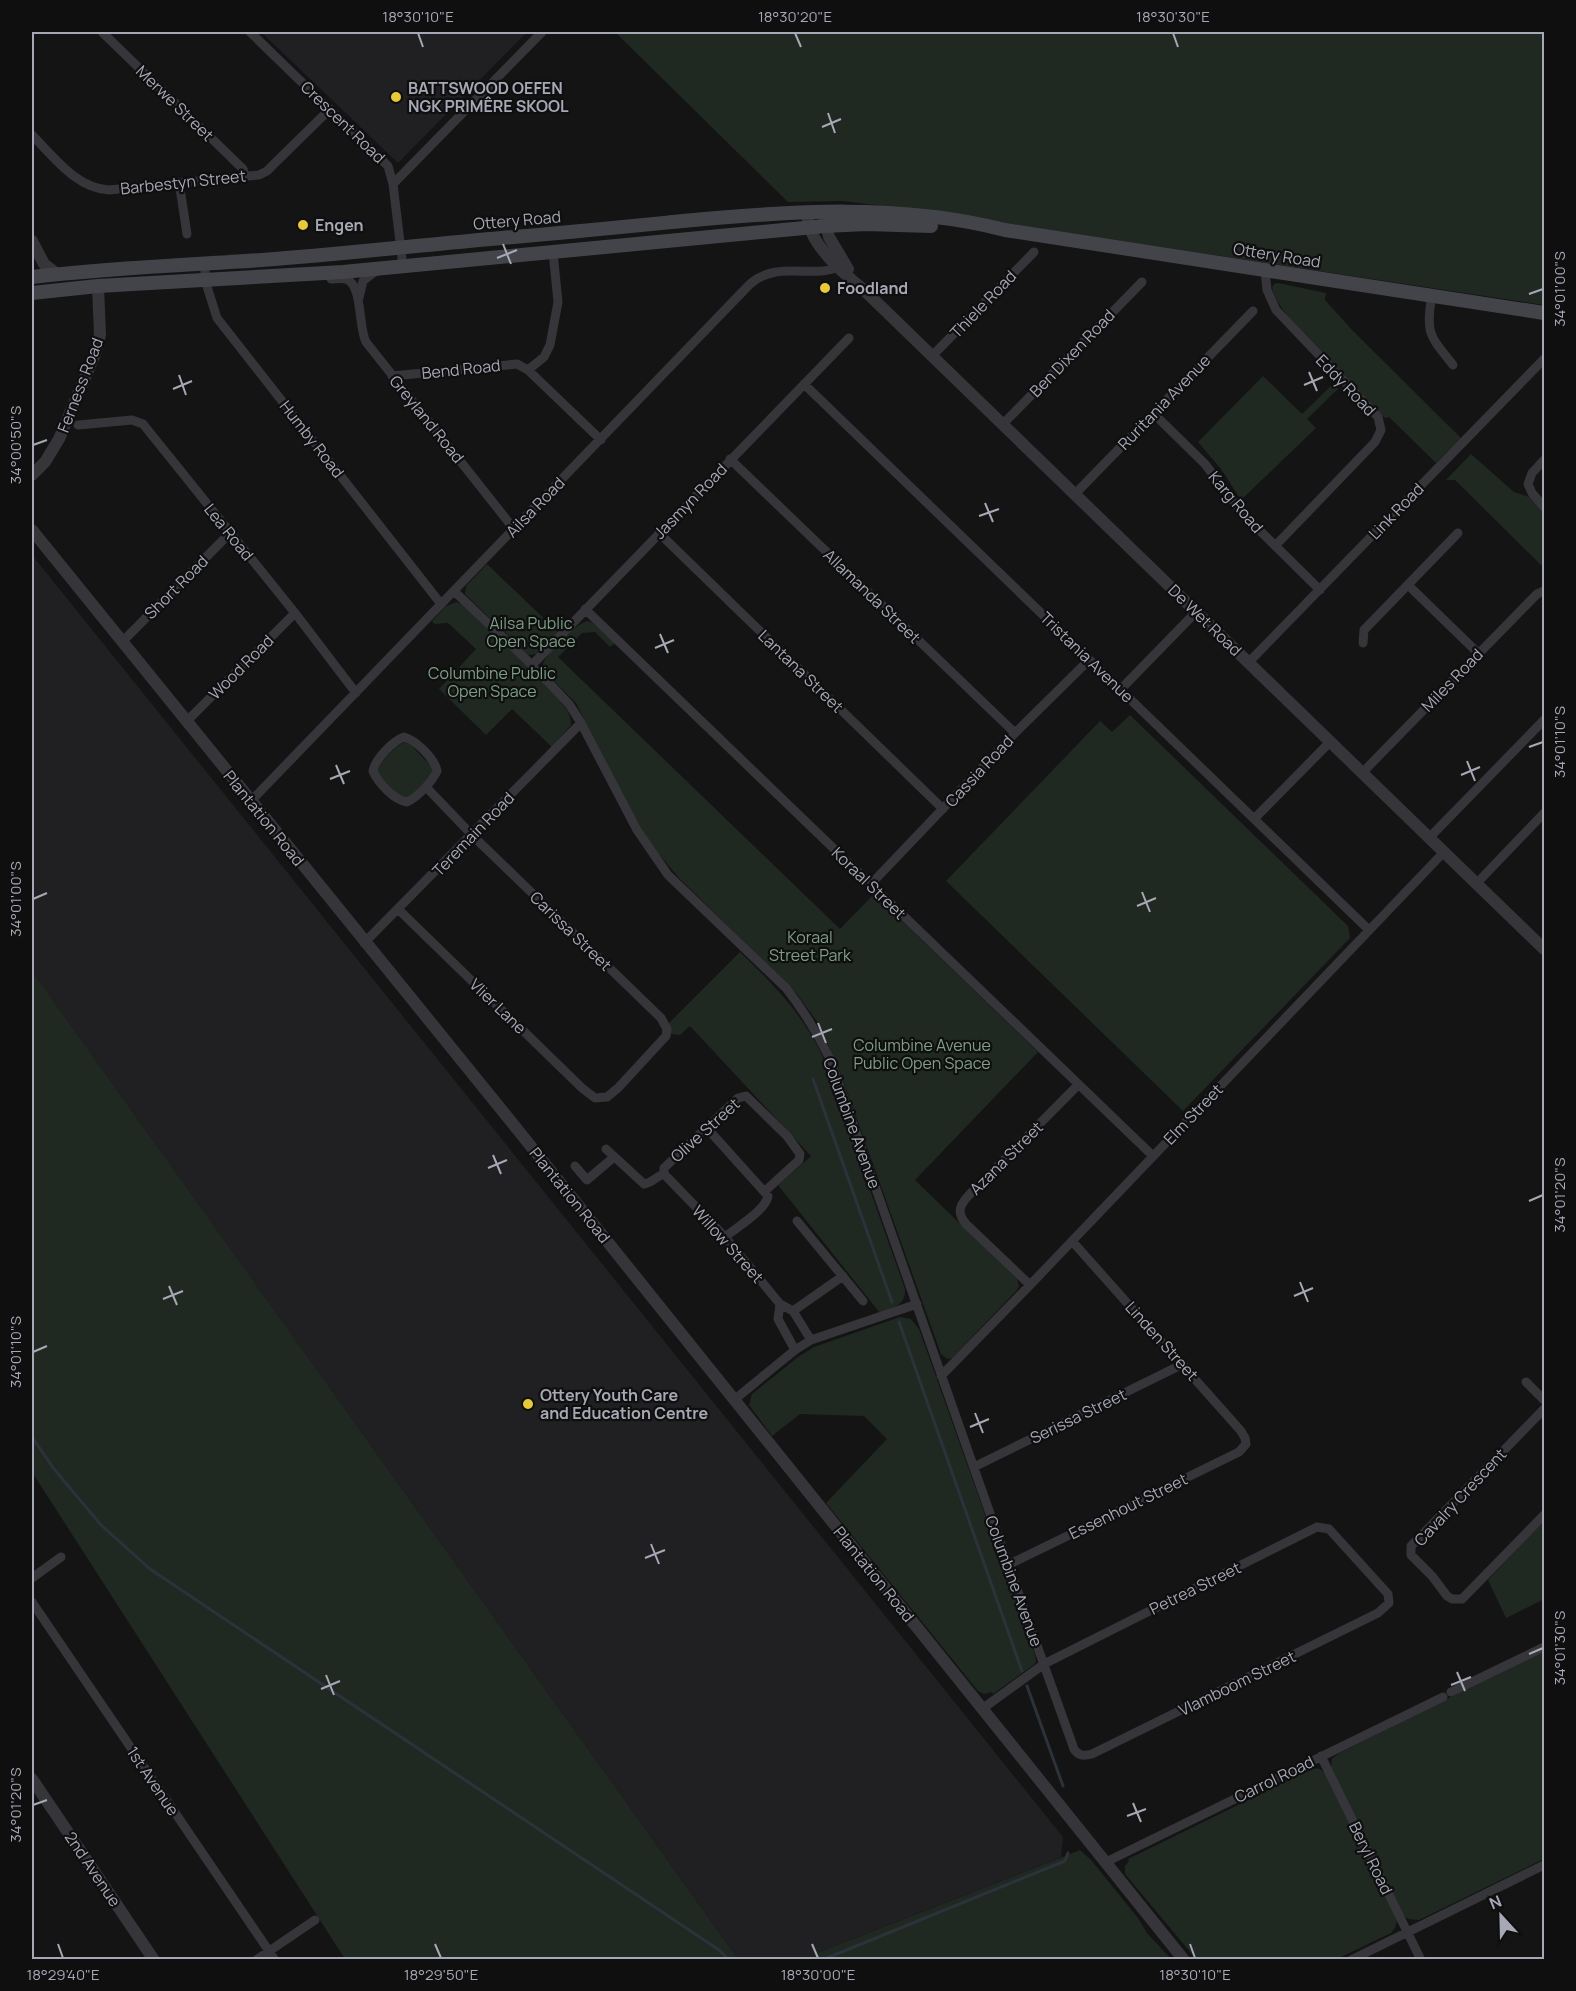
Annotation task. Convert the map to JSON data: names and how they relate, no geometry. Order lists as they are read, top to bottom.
{
  "streets": {
    "main road": ["Ottery Road"],
    "street": [
      "Merwe Street",
      "Crescent Road",
      "Barbestyn Street",
      "Thiele Road",
      "Ben Dixen Road",
      "Bend Road",
      "Ferness Road",
      "Eddy Road",
      "Ruritania Avenue",
      "Greyland Road",
      "Humby Road",
      "Jasmyn Road",
      "Karg Road",
      "Ailsa Road",
      "Link Road",
      "Lea Road",
      "Short Road",
      "Allamanda Street",
      "De Wet Road",
      "Tristania Avenue",
      "Wood Road",
      "Lantana Street",
      "Miles Road",
      "Cassia Road",
      "Plantation Road",
      "Teremain Road",
      "Koraal Street",
      "Carissa Street",
      "Vlier Lane",
      "Elm Street",
      "Columbine Avenue",
      "Olive Street",
      "Azana Street",
      "Willow Street",
      "Linden Street",
      "Serissa Street",
      "Cavalry Crescent",
      "Essenhout Street",
      "Petrea Street",
      "Vlamboom Street",
      "Carrol Road",
      "1st Avenue",
      "Beryl Road",
      "2nd Avenue"
    ]
  },
  "crossings": [
    ["Merwe Street", "Barbestyn Street"],
    ["Crescent Road", "Barbestyn Street"],
    ["Crescent Road", "Ottery Road"],
    ["Ottery Road", "Ferness Road"],
    ["Ottery Road", "Eddy Road"],
    ["Ottery Road", "Humby Road"],
    ["Ottery Road", "De Wet Road"],
    ["Thiele Road", "De Wet Road"],
    ["Ben Dixen Road", "De Wet Road"],
    ["Bend Road", "Greyland Road"],
    ["Eddy Road", "Karg Road"],
    ["Ruritania Avenue", "Karg Road"],
    ["Ruritania Avenue", "De Wet Road"],
    ["Greyland Road", "Ailsa Road"],
    ["Humby Road", "Ailsa Road"],
    ["Jasmyn Road", "Allamanda Street"],
    ["Jasmyn Road", "Tristania Avenue"],
    ["Jasmyn Road", "Lantana Street"],
    ["Jasmyn Road", "Koraal Street"],
    ["Jasmyn Road", "Columbine Avenue"],
    ["Karg Road", "Link Road"],
    ["Ailsa Road", "Lea Road"],
    ["Ailsa Road", "De Wet Road"],
    ["Ailsa Road", "Plantation Road"],
    ["Ailsa Road", "Columbine Avenue"],
    ["Link Road", "De Wet Road"],
    ["Lea Road", "Short Road"],
    ["Lea Road", "Wood Road"],
    ["Short Road", "Plantation Road"],
    ["Allamanda Street", "Cassia Road"],
    ["De Wet Road", "Miles Road"],
    ["De Wet Road", "Elm Street"],
    ["Tristania Avenue", "Cassia Road"],
    ["Tristania Avenue", "Elm Street"],
    ["Wood Road", "Plantation Road"],
    ["Lantana Street", "Cassia Road"],
    ["Cassia Road", "Koraal Street"],
    ["Plantation Road", "Teremain Road"],
    ["Plantation Road", "Petrea Street"],
    ["Plantation Road", "Carrol Road"],
    ["Teremain Road", "Carissa Street"],
    ["Teremain Road", "Vlier Lane"],
    ["Teremain Road", "Columbine Avenue"],
    ["Koraal Street", "Elm Street"],
    ["Koraal Street", "Azana Street"],
    ["Carissa Street", "Vlier Lane"],
    ["Elm Street", "Columbine Avenue"],
    ["Elm Street", "Azana Street"],
    ["Elm Street", "Linden Street"],
    ["Columbine Avenue", "Serissa Street"],
    ["Columbine Avenue", "Essenhout Street"],
    ["Columbine Avenue", "Petrea Street"],
    ["Columbine Avenue", "Vlamboom Street"],
    ["Olive Street", "Willow Street"],
    ["Linden Street", "Serissa Street"],
    ["Linden Street", "Essenhout Street"],
    ["Petrea Street", "Vlamboom Street"],
    ["Carrol Road", "Beryl Road"]
  ],
  "parks": [
    "Ailsa Public Open Space",
    "Columbine Public Open Space",
    "Koraal Street Park",
    "Columbine Avenue Public Open Space"
  ],
  "places": [
    "BATTSWOOD OEFEN NGK PRIMÊRE SKOOL",
    "Engen",
    "Foodland",
    "Ottery Youth Care and Education Centre"
  ],
  "north": "top",
  "coordinates": [
    "18°30'10\"E",
    "18°30'20\"E",
    "18°30'30\"E",
    "34°01'00\"S",
    "34°00'50\"S",
    "34°01'10\"S",
    "34°01'20\"S",
    "34°01'30\"S",
    "18°29'40\"E",
    "18°29'50\"E",
    "18°30'00\"E"
  ]
}
